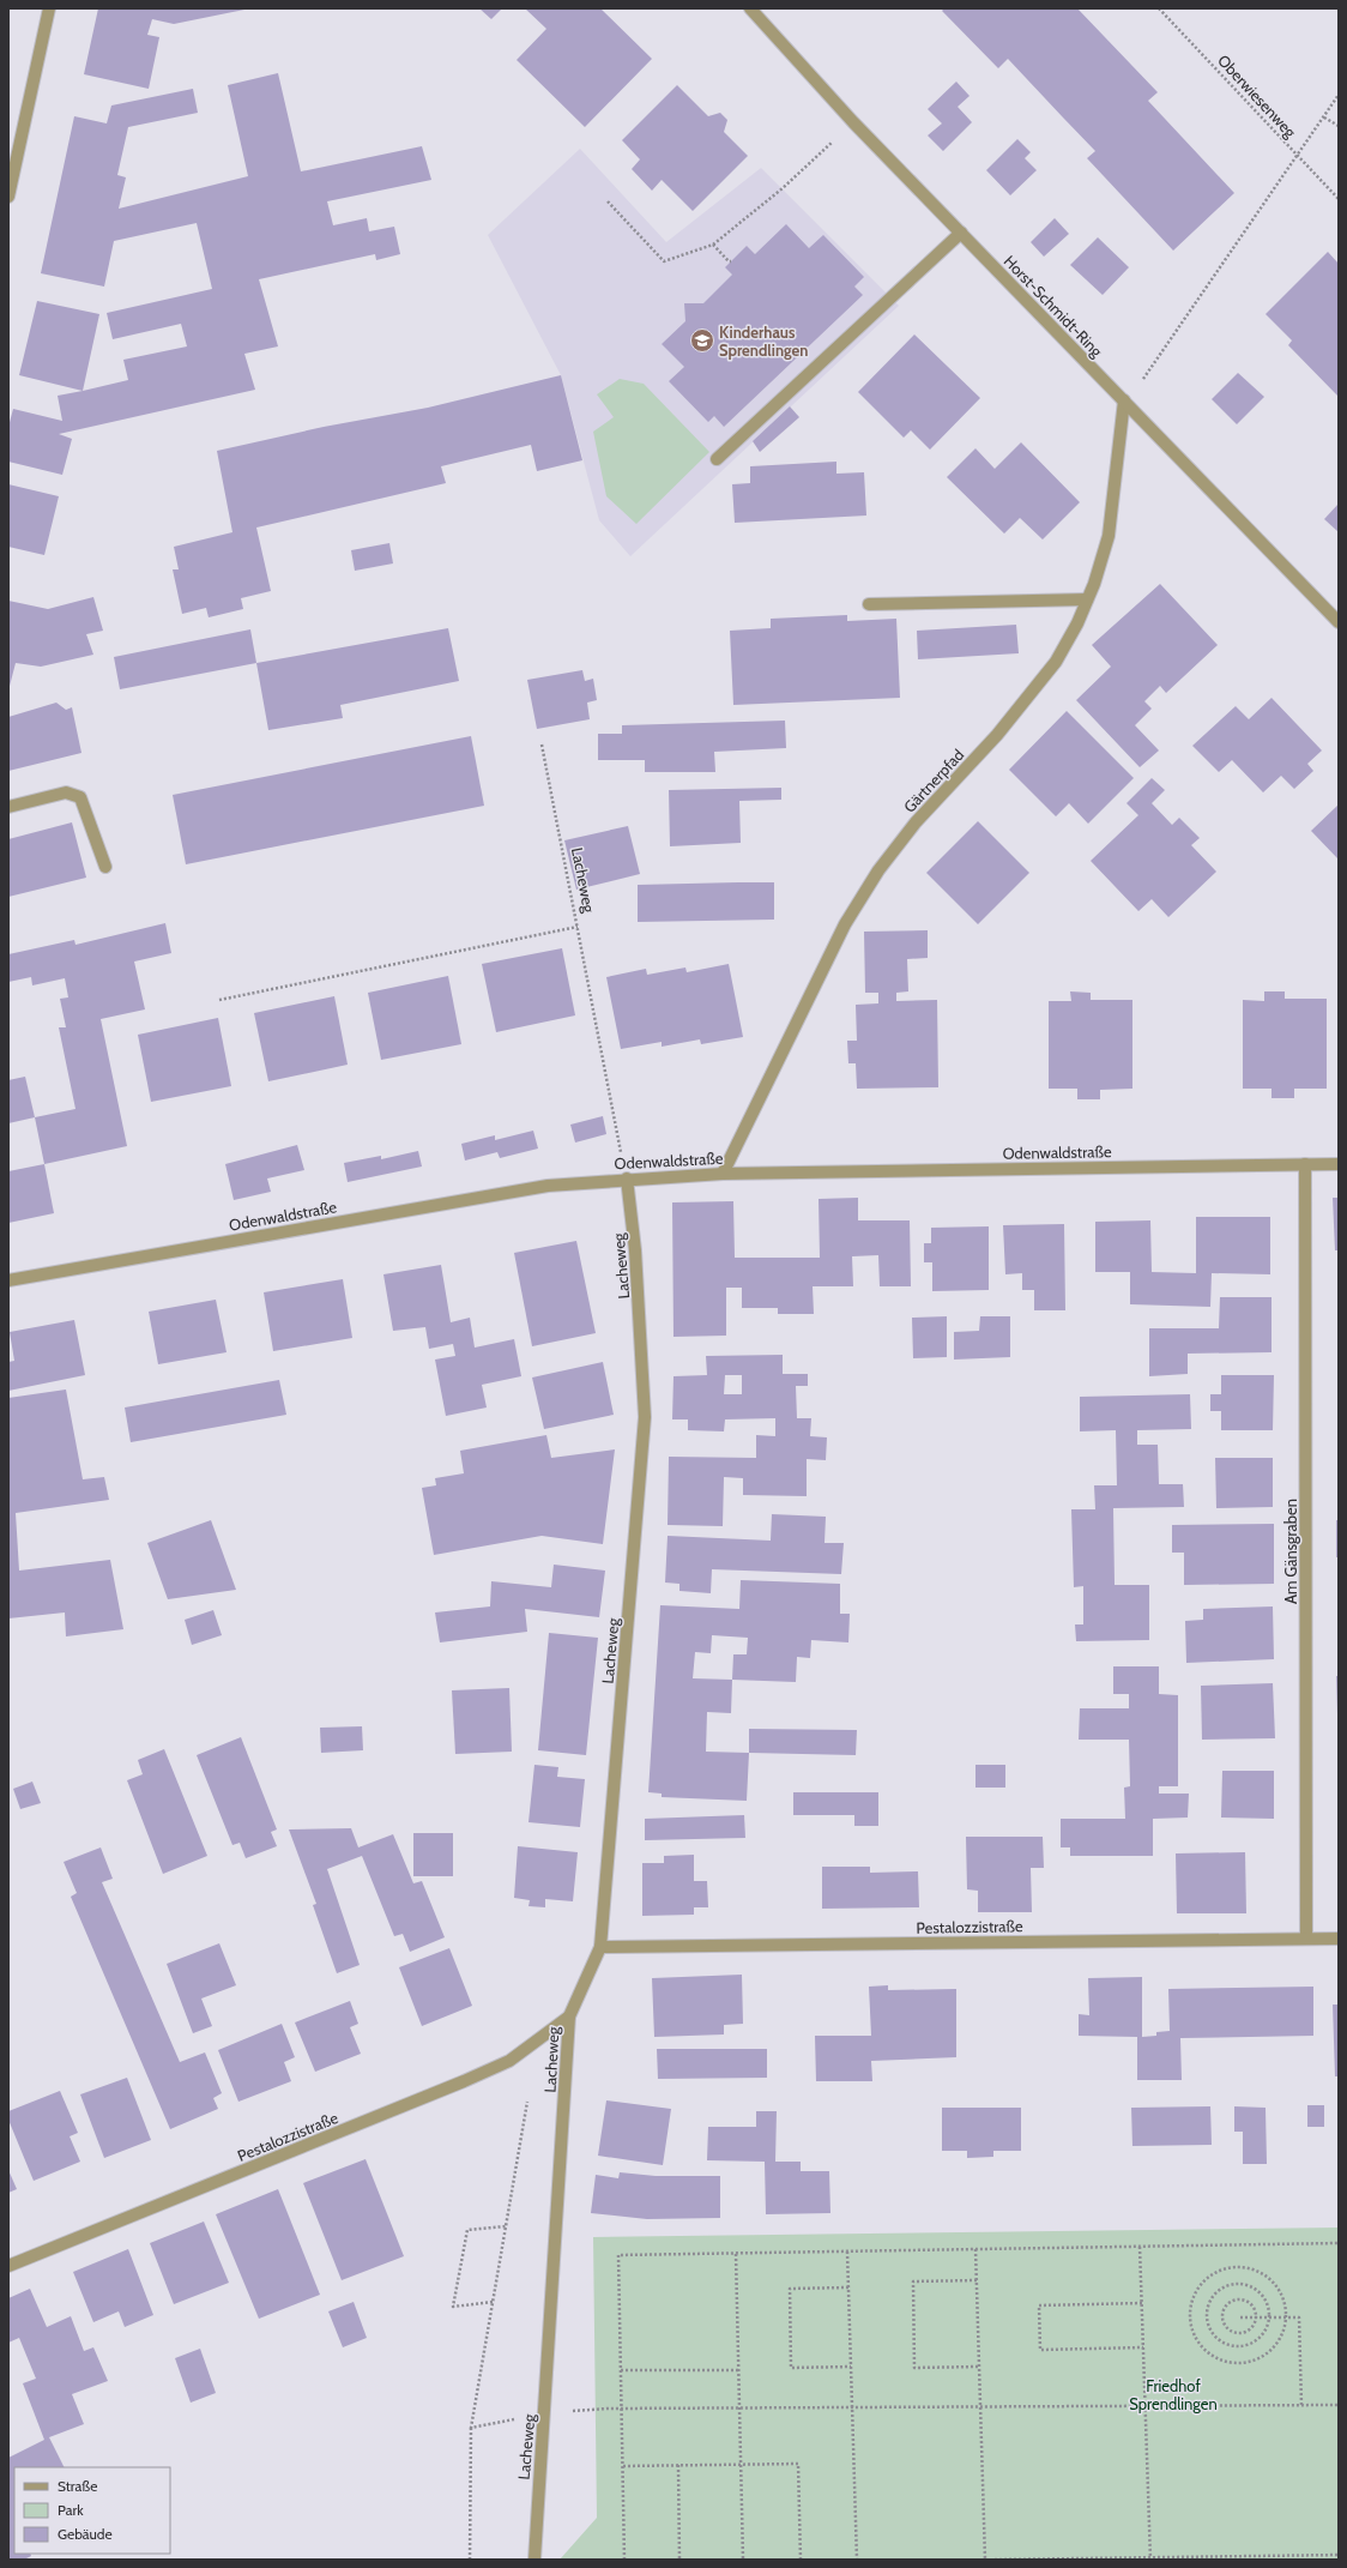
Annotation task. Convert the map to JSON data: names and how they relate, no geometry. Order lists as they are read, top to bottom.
{
  "streets": {
    "street": [
      "Horst-Schmidt-Ring",
      "Gärtnerpfad",
      "Lacheweg",
      "Odenwaldstraße",
      "Am Gänsgraben",
      "Pestalozzistraße"
    ],
    "path": ["Oberwiesenweg"]
  },
  "crossings": [
    ["Horst-Schmidt-Ring", "Gärtnerpfad"],
    ["Gärtnerpfad", "Odenwaldstraße"],
    ["Lacheweg", "Odenwaldstraße"],
    ["Lacheweg", "Pestalozzistraße"],
    ["Odenwaldstraße", "Am Gänsgraben"],
    ["Am Gänsgraben", "Pestalozzistraße"]
  ],
  "parks": ["Friedhof Sprendlingen"],
  "places": {
    "school or university": ["Kinderhaus Sprendlingen"]
  },
  "legend": ["Straße", "Park", "Gebäude"]
}
